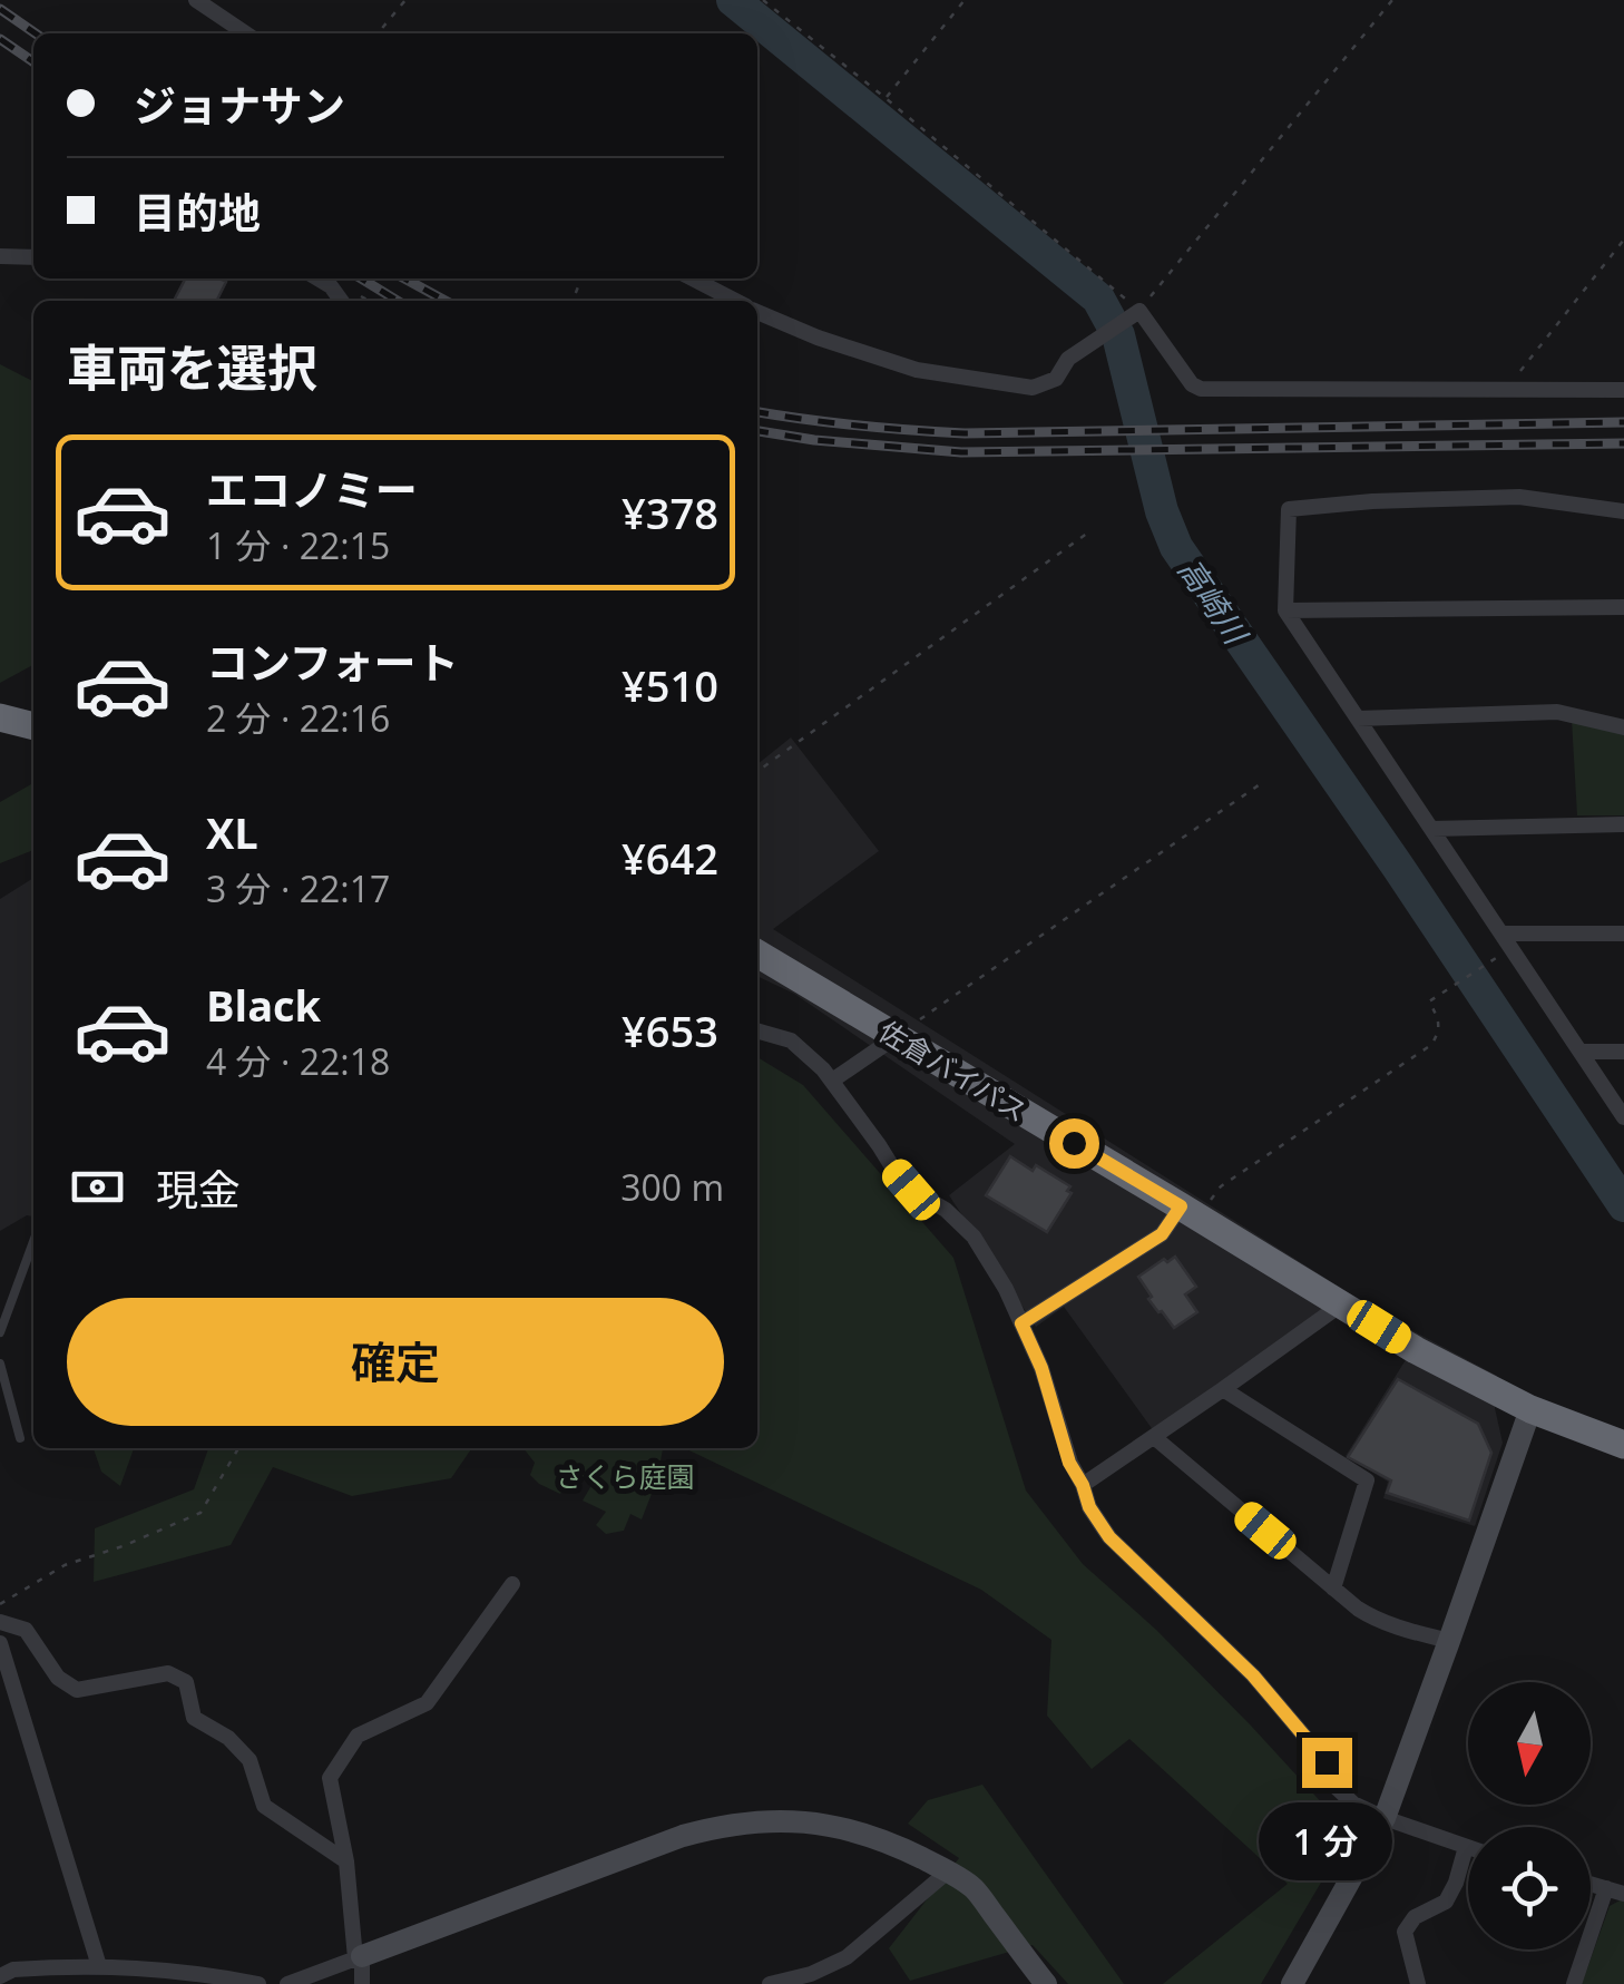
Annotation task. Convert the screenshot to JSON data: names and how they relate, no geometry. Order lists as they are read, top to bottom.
{
  "streets": {
    "highway": ["佐倉バイパス"]
  },
  "water": ["高崎川"],
  "parks": ["さくら庭園"],
  "north": "bottom",
  "page": {
    "banner": ["ジョナサン", "目的地"],
    "heading": "車両を選択",
    "list": [
      {
        "name": "エコノミー",
        "note": "1 分 · 22:15",
        "value": "¥378"
      },
      {
        "name": "コンフォート",
        "note": "2 分 · 22:16",
        "value": "¥510"
      },
      {
        "name": "XL",
        "note": "3 分 · 22:17",
        "value": "¥642"
      },
      {
        "name": "Black",
        "note": "4 分 · 22:18",
        "value": "¥653"
      }
    ],
    "pay": ["現金", "300 m"],
    "buttons": "確定",
    "bubble": "1 分"
  }
}
